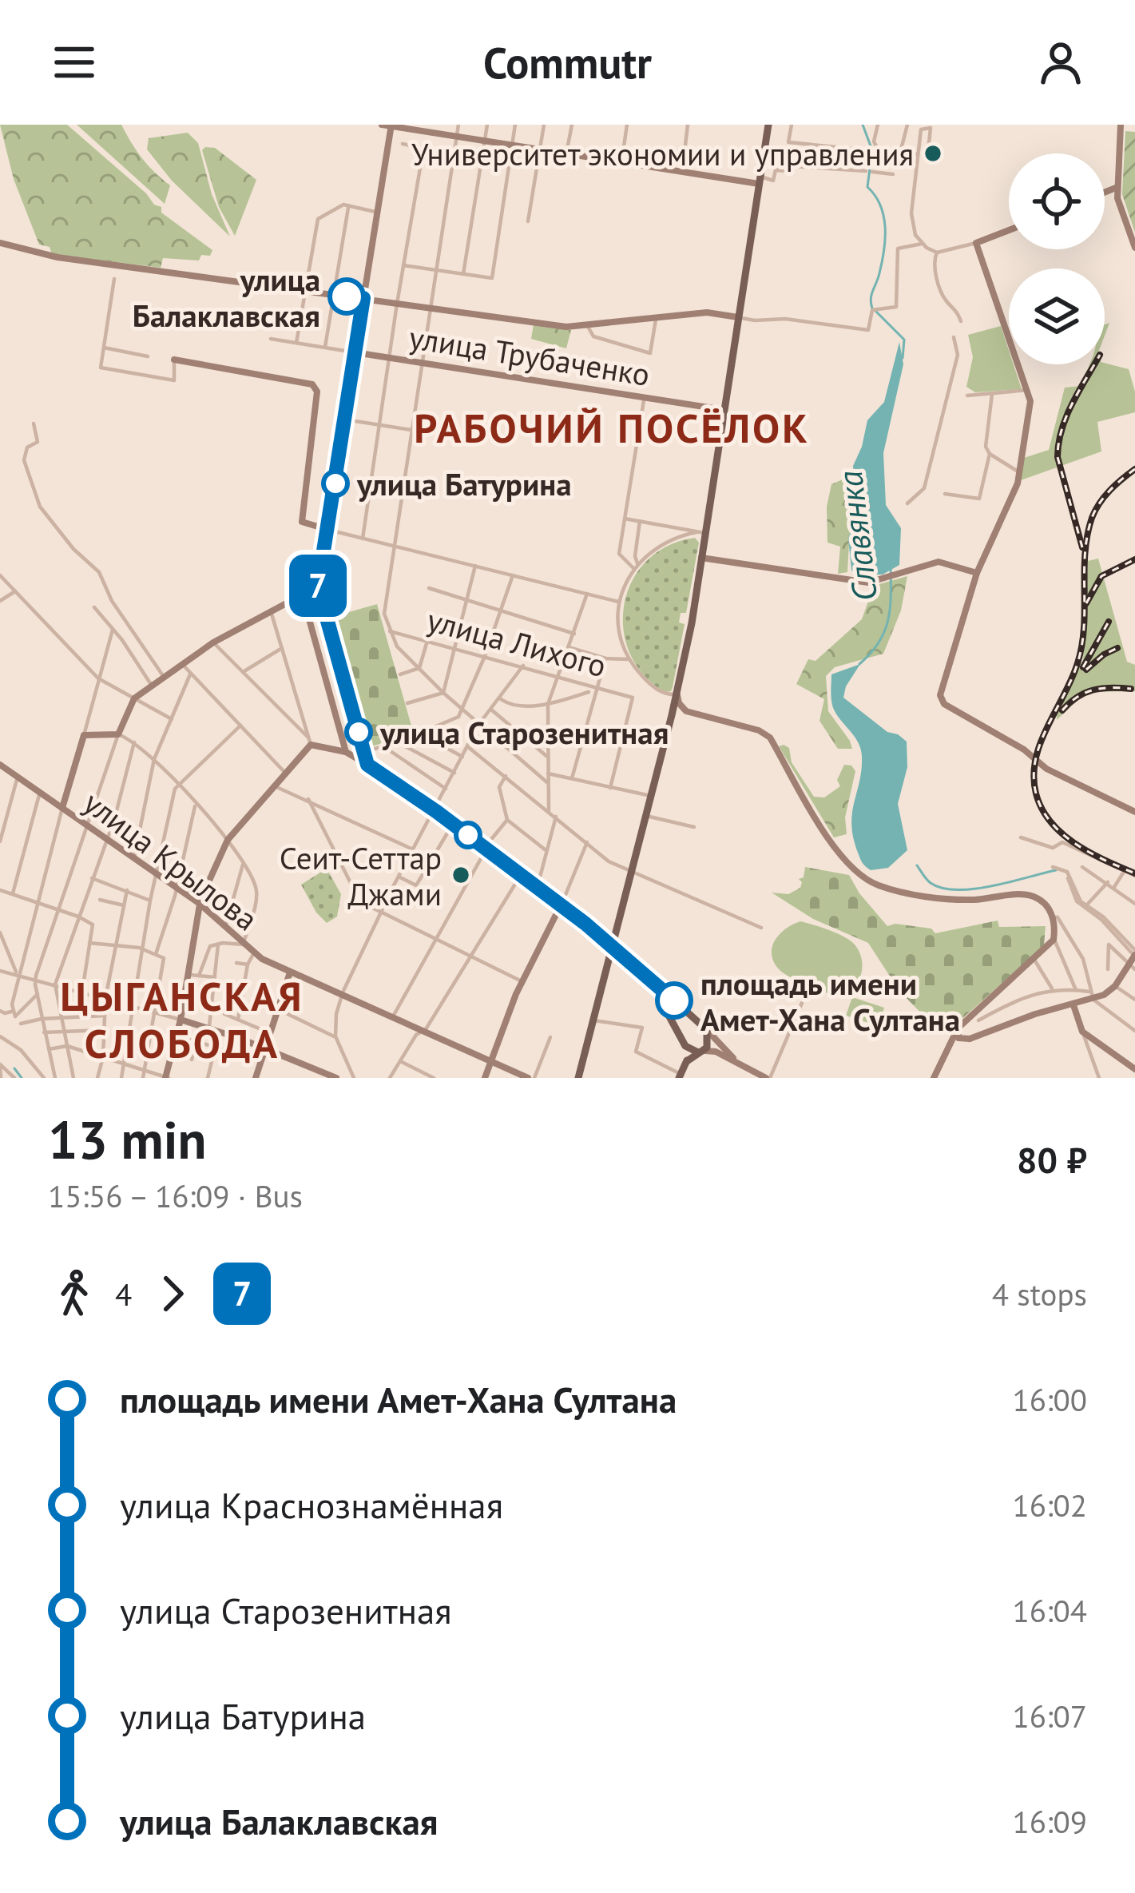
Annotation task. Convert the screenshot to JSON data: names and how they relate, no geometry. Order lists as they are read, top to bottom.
{
  "streets": {
    "main road": ["улица Трубаченко", "улица Крылова"],
    "street": ["улица Лихого"]
  },
  "districts": ["РАБОЧИЙ ПОСЁЛОК", "ЦЫГАНСКАЯ СЛОБОДА"],
  "water": ["Славянка"],
  "places": [
    "Университет экономии и управления",
    "улица Балаклавская",
    "улица Батурина",
    "улица Старозенитная",
    "Сеит-Сеттар Джами",
    "площадь имени Амет-Хана Султана"
  ],
  "lines": ["bus line 7"],
  "page": {
    "header": "Commutr",
    "on_map": "7",
    "heading": ["13 min", "15:56 – 16:09 · Bus", "80 ₽"],
    "legs": ["4", "7", "4 stops"],
    "list": [
      {
        "name": "площадь имени Амет-Хана Султана",
        "value": "16:00"
      },
      {
        "name": "улица Краснознамённая",
        "value": "16:02"
      },
      {
        "name": "улица Старозенитная",
        "value": "16:04"
      },
      {
        "name": "улица Батурина",
        "value": "16:07"
      },
      {
        "name": "улица Балаклавская",
        "value": "16:09"
      }
    ]
  }
}
